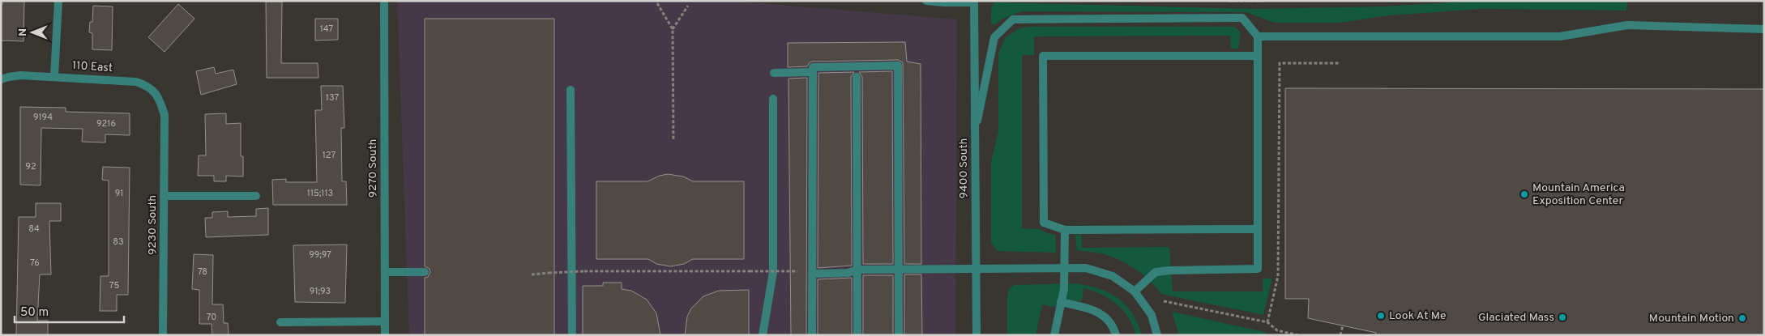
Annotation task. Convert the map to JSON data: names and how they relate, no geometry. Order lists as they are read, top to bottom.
{
  "streets": {
    "street": [
      "110 East",
      "9270 South",
      "9400 South",
      "9230 South"
    ]
  },
  "crossings": [
    ["110 East", "9230 South"]
  ],
  "places": [
    "Mountain America Exposition Center",
    "Look At Me",
    "Glaciated Mass",
    "Mountain Motion"
  ],
  "house_numbers": [
    "147",
    "137",
    "9194",
    "9216",
    "127",
    "92",
    "91",
    "115;113",
    "84",
    "83",
    "99;97",
    "76",
    "78",
    "75",
    "91;93",
    "70"
  ],
  "scale_bar": "50 m",
  "north": "left"
}
